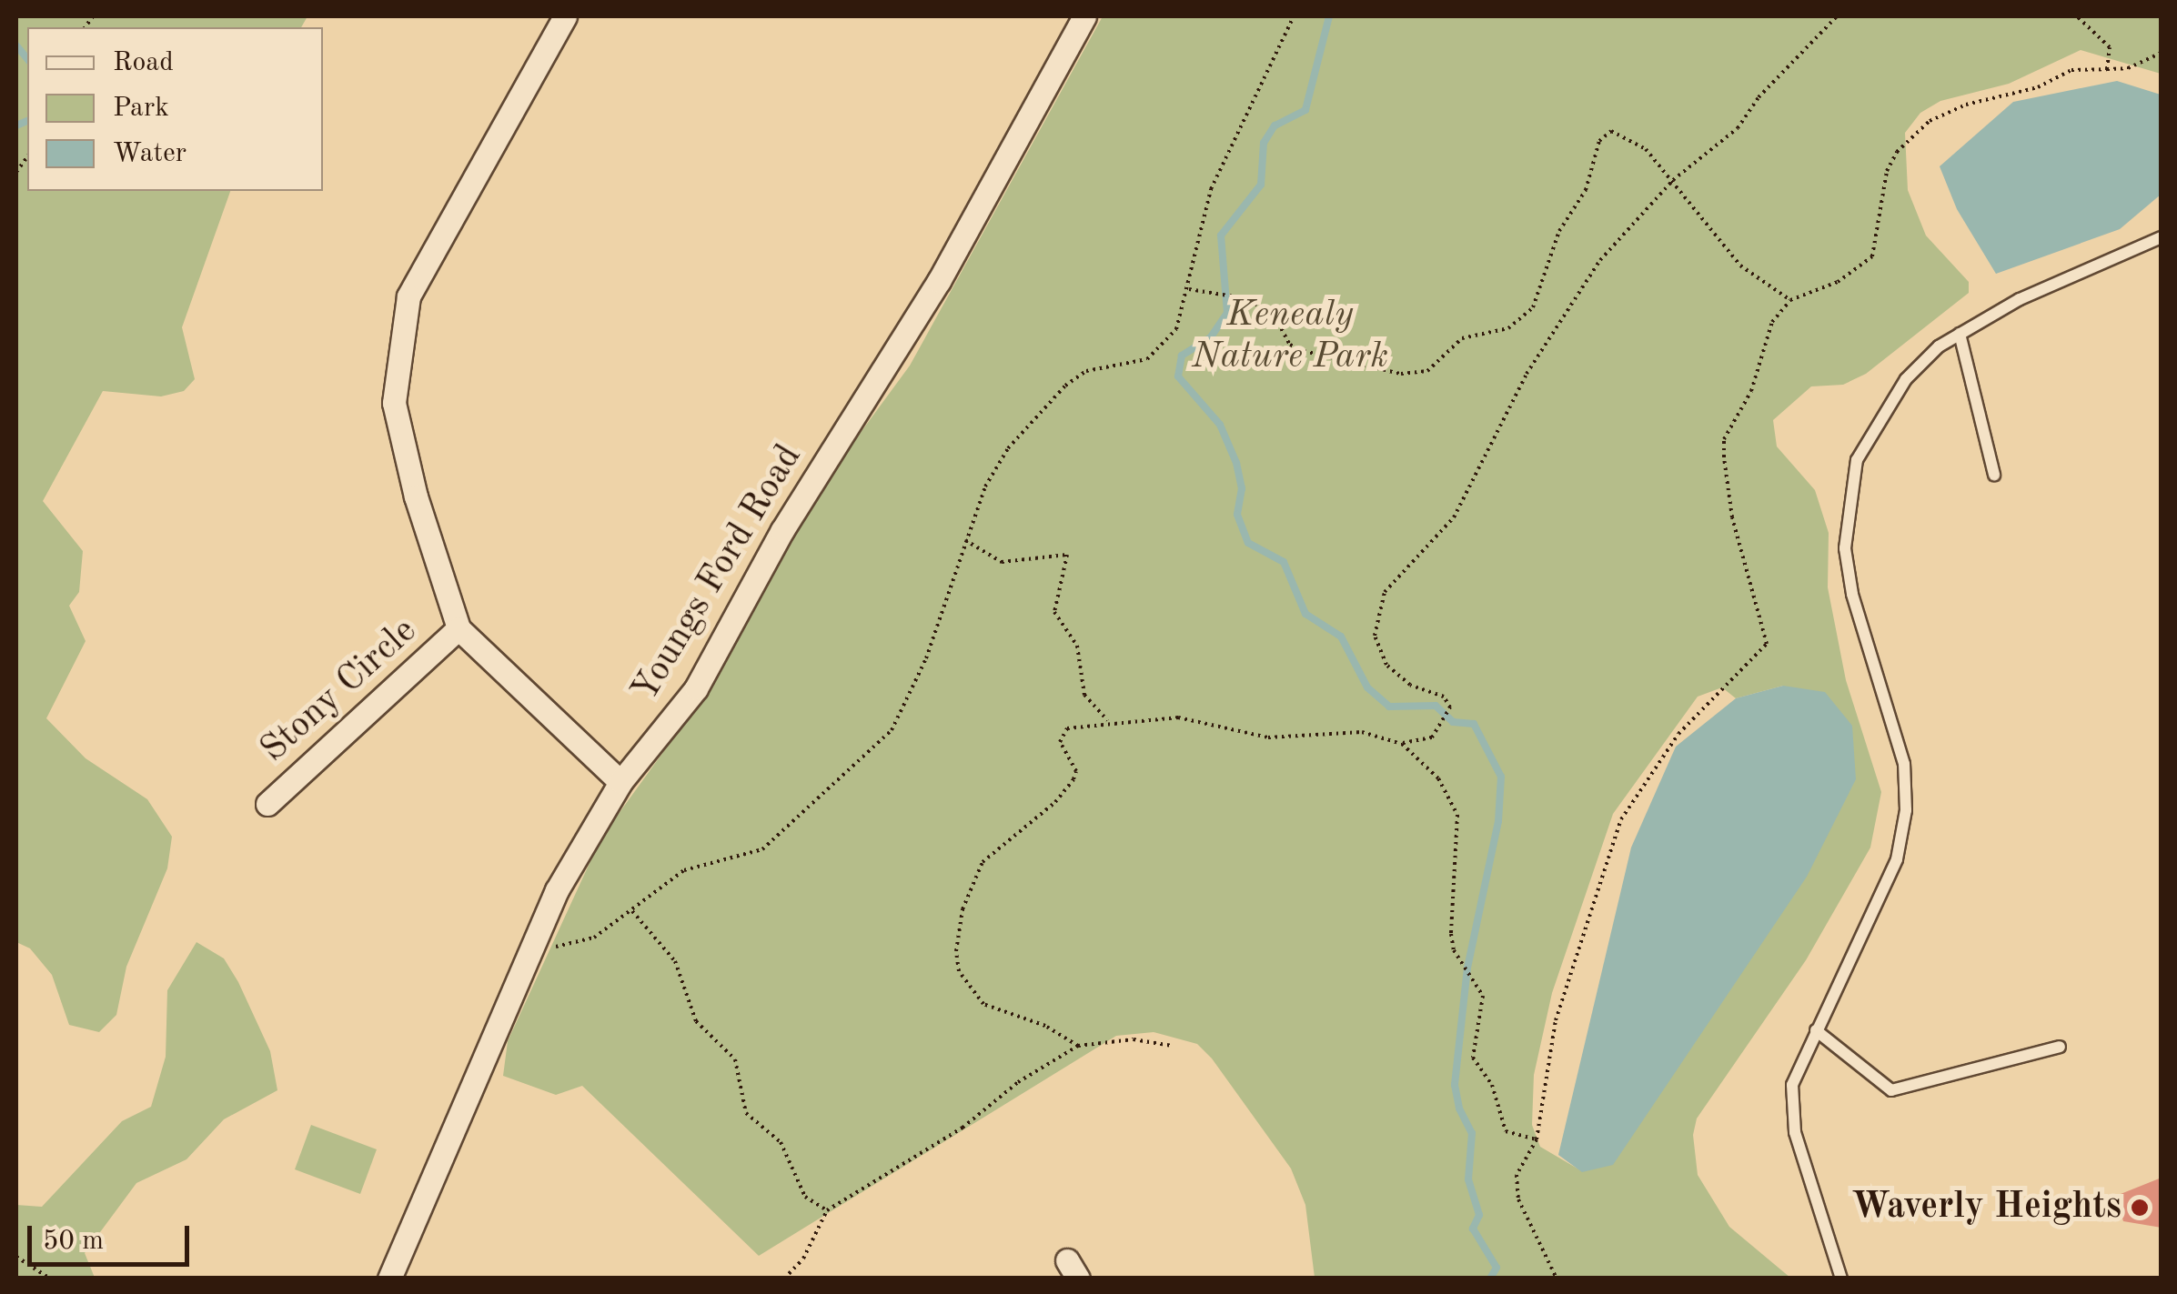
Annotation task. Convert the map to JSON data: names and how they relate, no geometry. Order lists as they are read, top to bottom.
{
  "streets": {
    "street": ["Youngs Ford Road", "Stony Circle"]
  },
  "parks": ["Kenealy Nature Park"],
  "places": ["Waverly Heights"],
  "legend": ["Road", "Park", "Water"],
  "scale_bar": "50 m"
}
